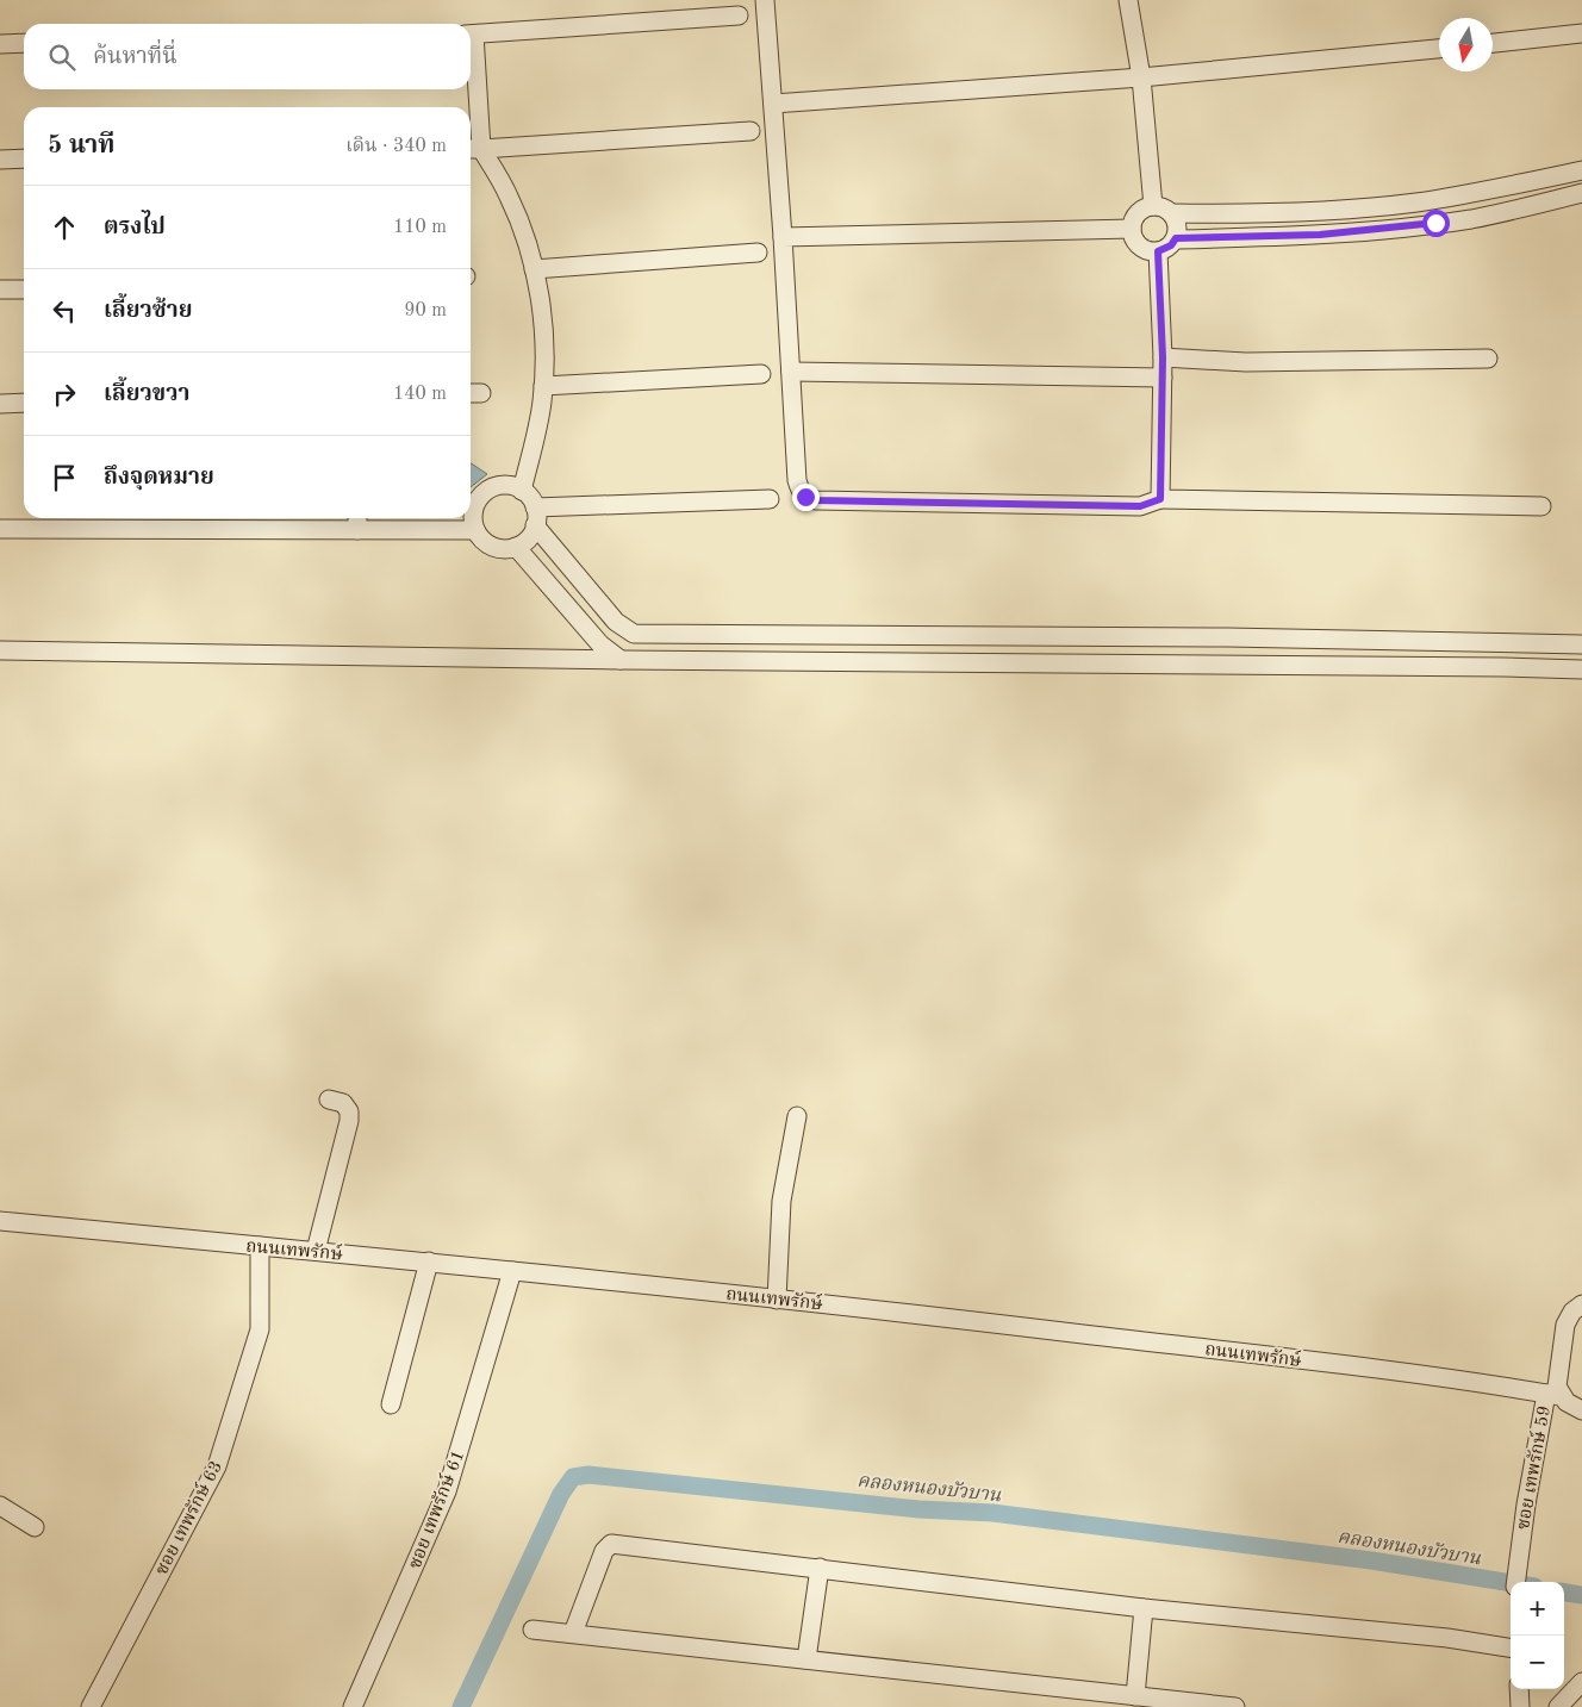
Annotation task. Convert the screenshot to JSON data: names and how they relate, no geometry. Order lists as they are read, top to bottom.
{
  "streets": {
    "street": [
      "ถนนเทพรักษ์",
      "ซอย เทพรักษ์ 59",
      "ซอย เทพรักษ์ 61",
      "ซอย เทพรักษ์ 63"
    ]
  },
  "crossings": [
    ["ถนนเทพรักษ์", "ซอย เทพรักษ์ 59"],
    ["ถนนเทพรักษ์", "ซอย เทพรักษ์ 61"],
    ["ถนนเทพรักษ์", "ซอย เทพรักษ์ 63"]
  ],
  "water": ["คลองหนองบัวบาน"],
  "north": "bottom",
  "page": {
    "search": "ค้นหาที่นี่",
    "heading": ["5 นาที", "เดิน · 340 m"],
    "list": [
      ["ตรงไป", "110 m"],
      ["เลี้ยวซ้าย", "90 m"],
      ["เลี้ยวขวา", "140 m"],
      "ถึงจุดหมาย"
    ],
    "map_buttons": ["+", "−"]
  }
}
